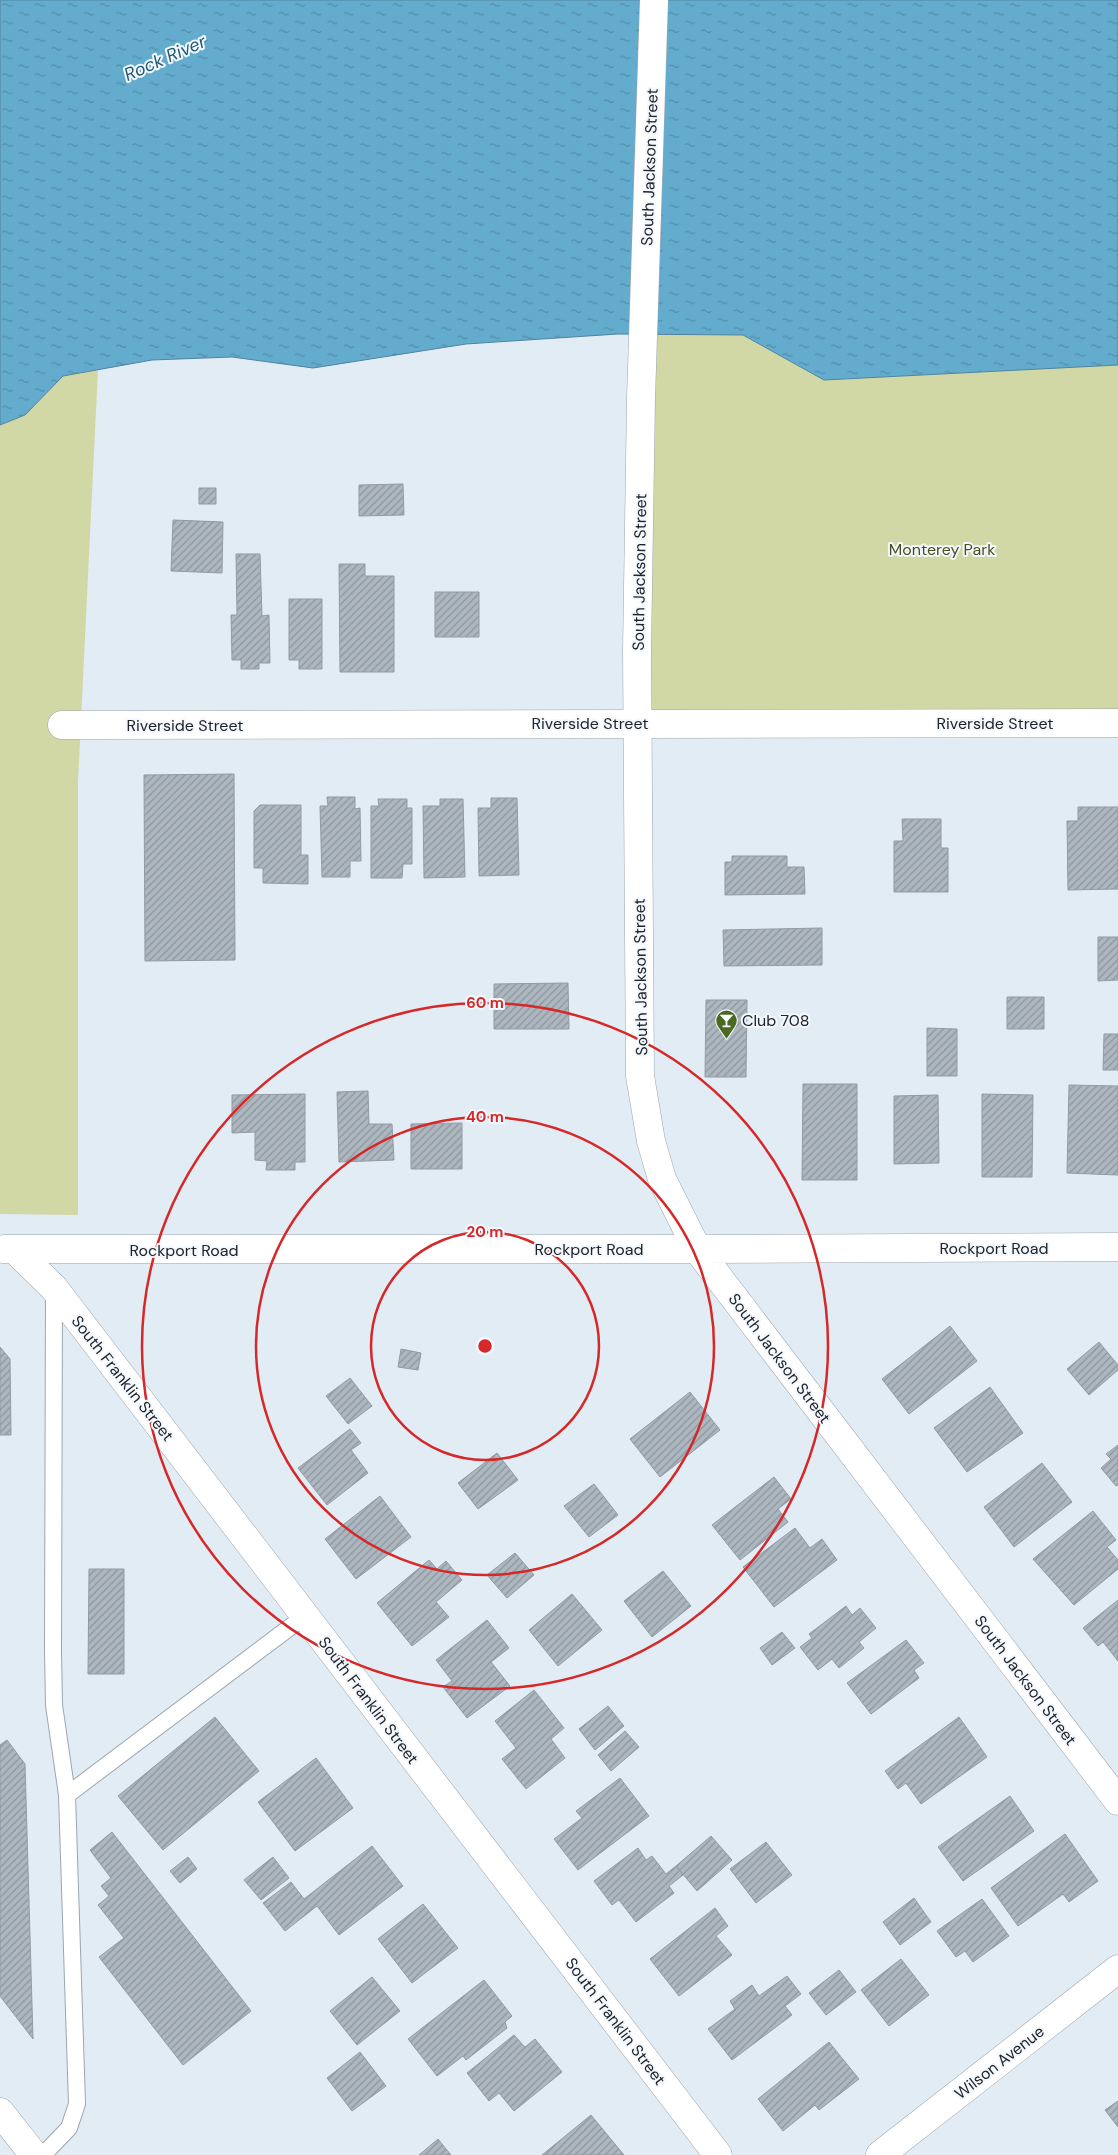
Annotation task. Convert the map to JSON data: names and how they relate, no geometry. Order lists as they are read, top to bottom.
{
  "streets": {
    "street": [
      "South Jackson Street",
      "Riverside Street",
      "Rockport Road",
      "South Franklin Street",
      "Wilson Avenue"
    ]
  },
  "crossings": [
    ["South Jackson Street", "Riverside Street"],
    ["South Jackson Street", "Rockport Road"],
    ["Rockport Road", "South Franklin Street"]
  ],
  "water": ["Rock River"],
  "parks": ["Monterey Park"],
  "places": {
    "bar": ["Club 708"]
  },
  "rings": ["60 m", "40 m", "20 m"]
}
